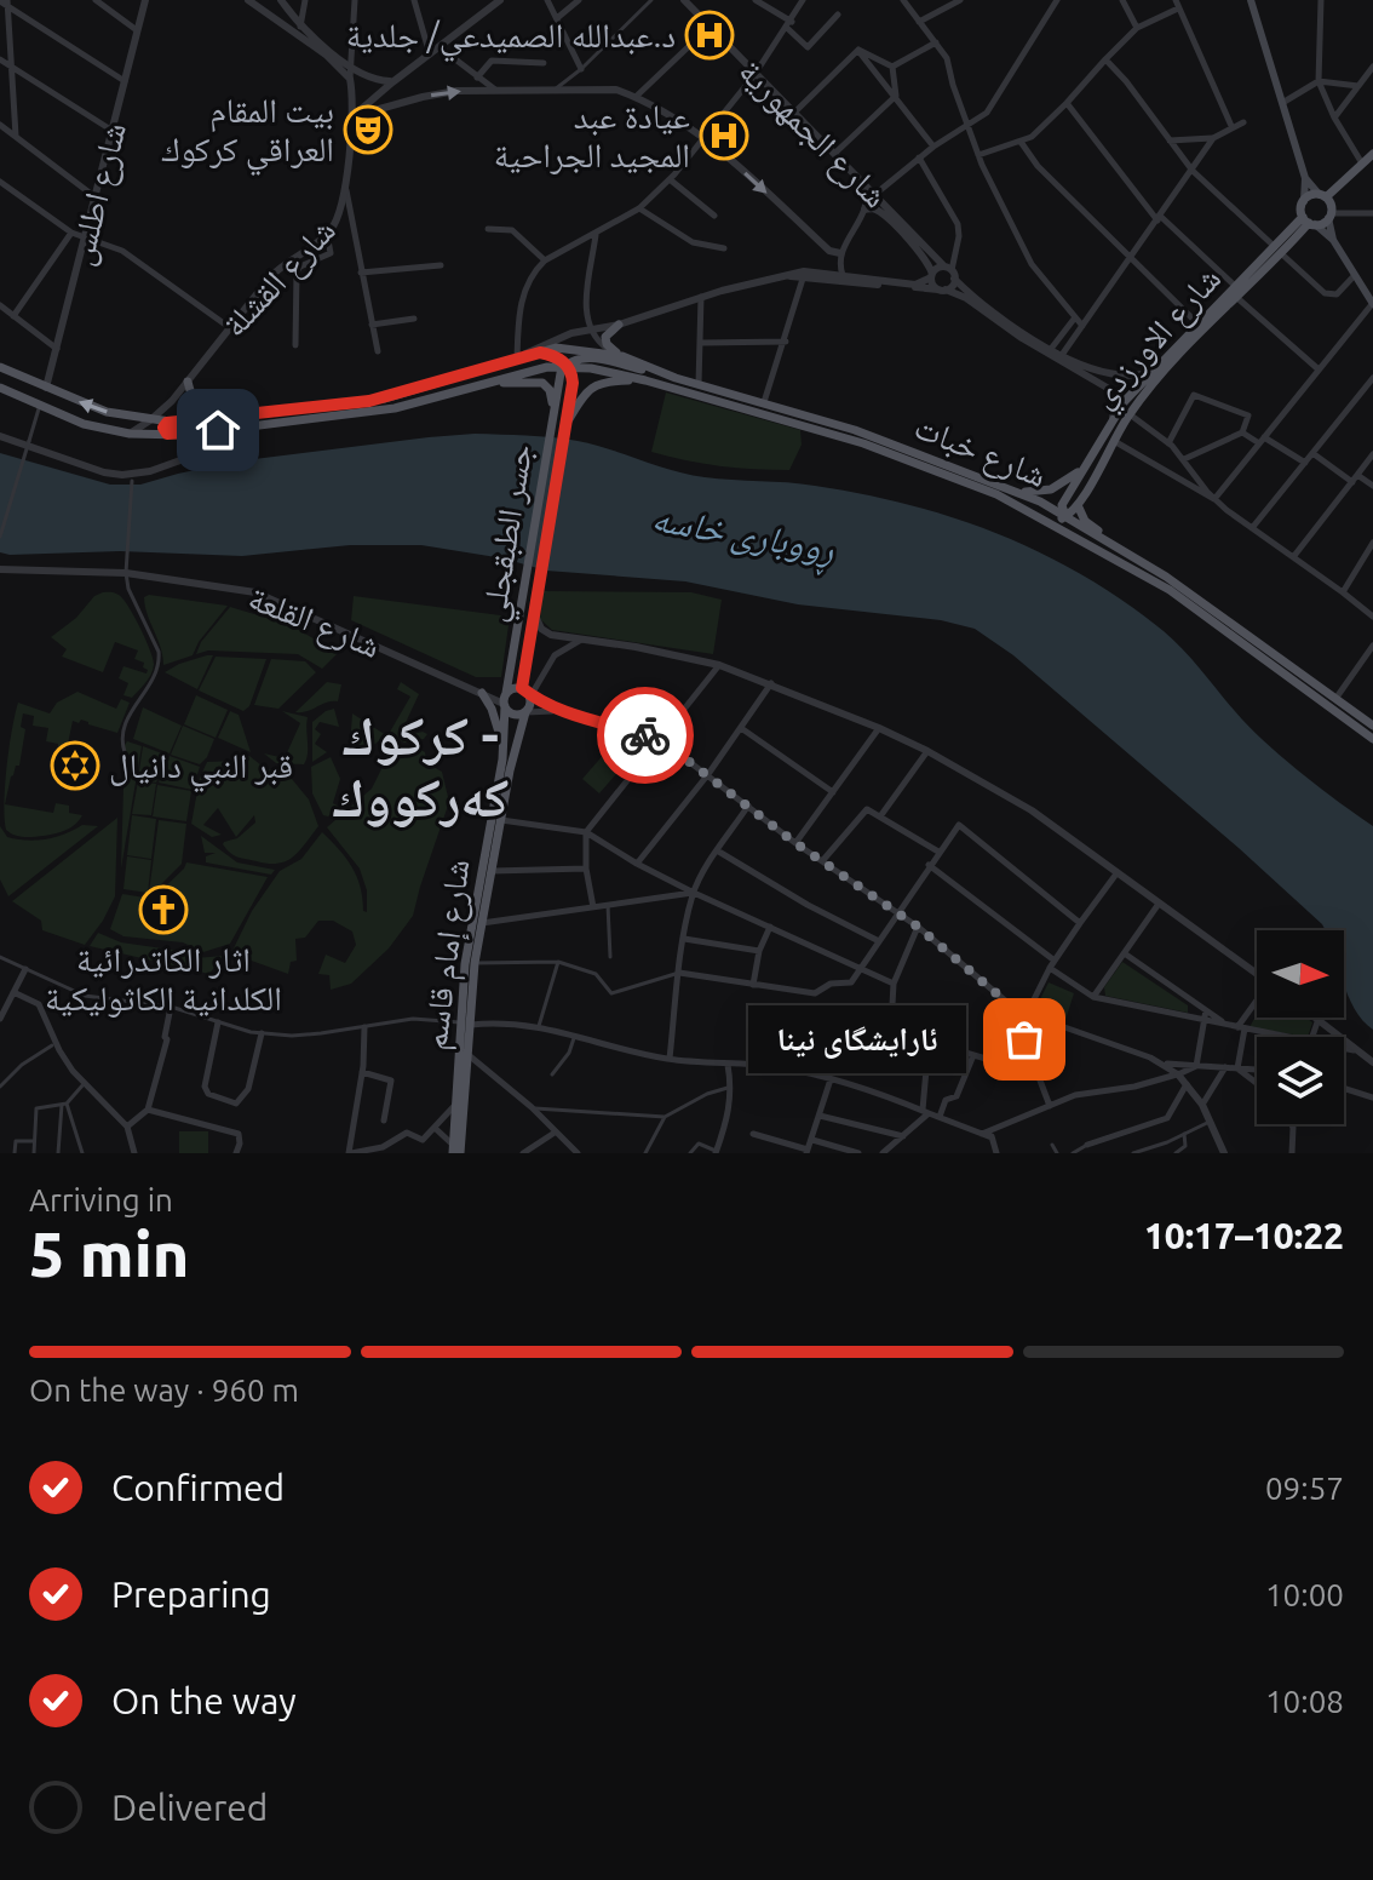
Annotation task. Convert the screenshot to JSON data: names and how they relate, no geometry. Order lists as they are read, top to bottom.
{
  "streets": {
    "main road": [
      "شارع الاورزدي",
      "شارع خبات",
      "جسر الطبقجلي",
      "شارع إمام قاسم"
    ],
    "street": [
      "شارع الجمهورية",
      "شارع اطلس",
      "شارع القشلة",
      "شارع القلعة"
    ]
  },
  "crossings": [
    ["شارع الجمهورية", "شارع الاورزدي"],
    ["شارع اطلس", "شارع خبات"],
    ["شارع القشلة", "شارع خبات"],
    ["شارع الاورزدي", "شارع خبات"],
    ["شارع خبات", "جسر الطبقجلي"],
    ["جسر الطبقجلي", "شارع القلعة"],
    ["جسر الطبقجلي", "شارع إمام قاسم"],
    ["شارع القلعة", "شارع إمام قاسم"]
  ],
  "districts": ["كركوك - کەرکووك"],
  "water": ["ڕووباری خاسە"],
  "places": {
    "hospital": ["د.عبدالله الصميدعي/ جلدية", "عيادة عبد المجيد الجراحية"],
    "theatre": ["بيت المقام العراقي كركوك"],
    "synagogue": ["قبر النبي دانيال"],
    "church": ["اثار الكاتدرائية الكلدانية الكاثوليكية"],
    "other": ["ئارایشگای نینا"]
  },
  "north": "right",
  "page": {
    "bubble": "ئارایشگای نینا",
    "heading": ["5 min", "Arriving in", "10:17–10:22"],
    "bar": "On the way · 960 m",
    "list": [
      ["Confirmed", "09:57"],
      ["Preparing", "10:00"],
      ["On the way", "10:08"],
      "Delivered"
    ]
  }
}
